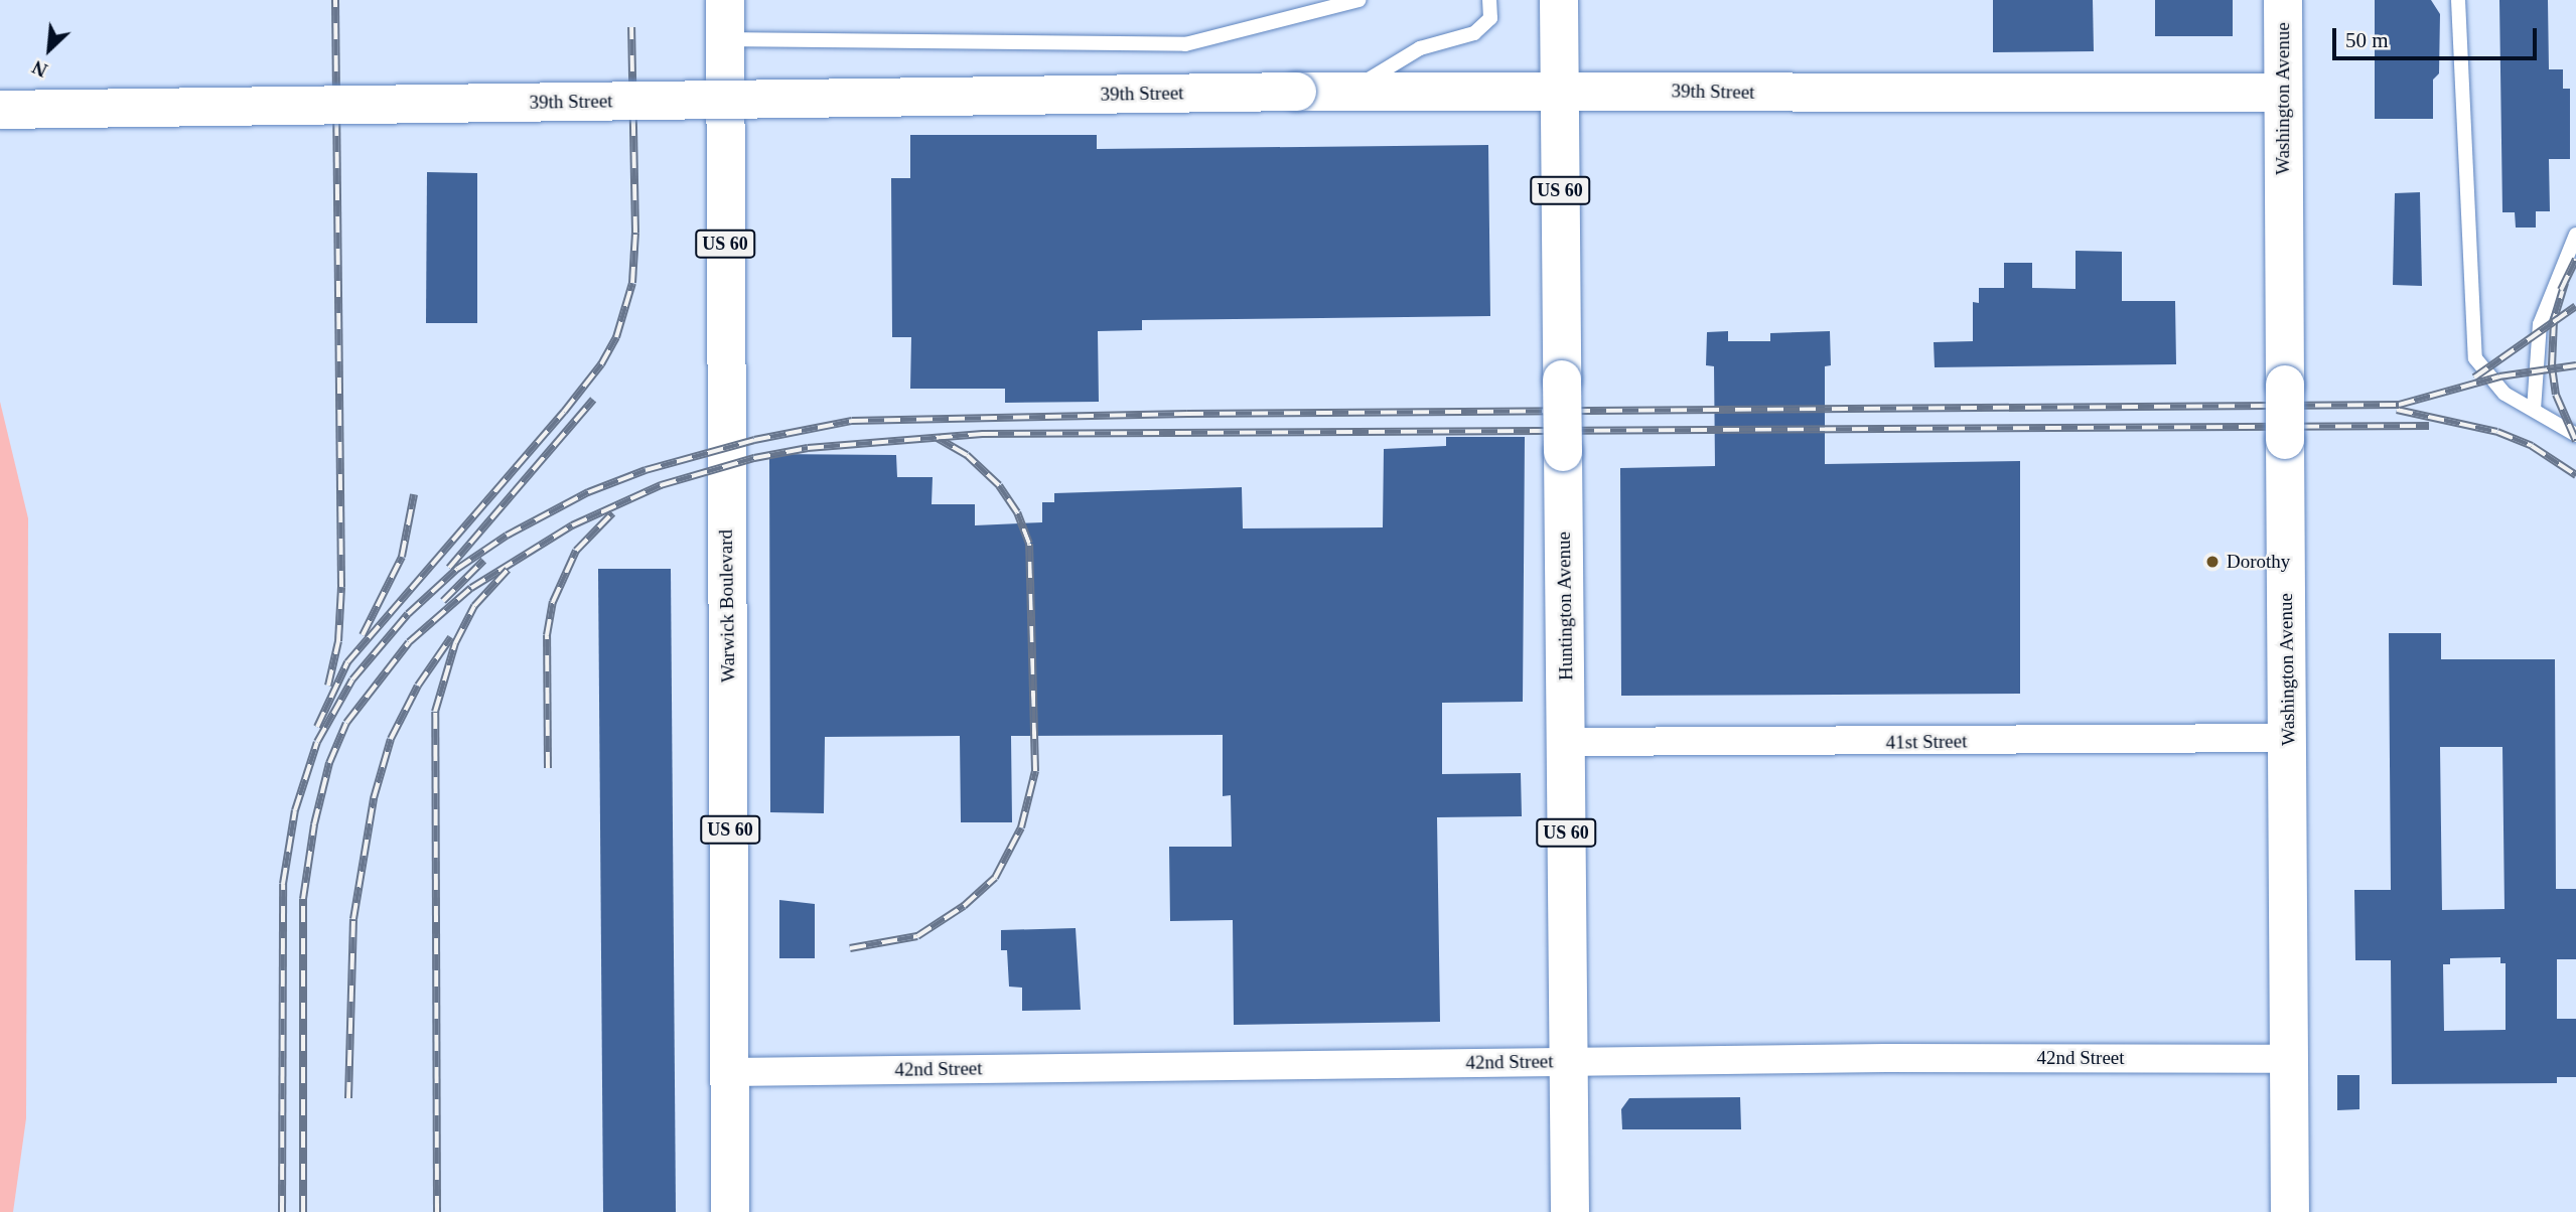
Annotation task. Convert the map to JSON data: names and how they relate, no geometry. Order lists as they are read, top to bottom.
{
  "streets": {
    "main road": [
      "39th Street",
      "Washington Avenue",
      "US 60",
      "Warwick Boulevard",
      "Huntington Avenue"
    ],
    "street": ["41st Street", "42nd Street"]
  },
  "crossings": [
    ["39th Street", "Washington Avenue"],
    ["39th Street", "Huntington Avenue"],
    ["Washington Avenue", "41st Street"],
    ["Washington Avenue", "42nd Street"],
    ["Warwick Boulevard", "42nd Street"],
    ["Huntington Avenue", "41st Street"],
    ["Huntington Avenue", "42nd Street"]
  ],
  "places": ["Dorothy"],
  "scale_bar": "50 m",
  "north": "bottom left"
}
